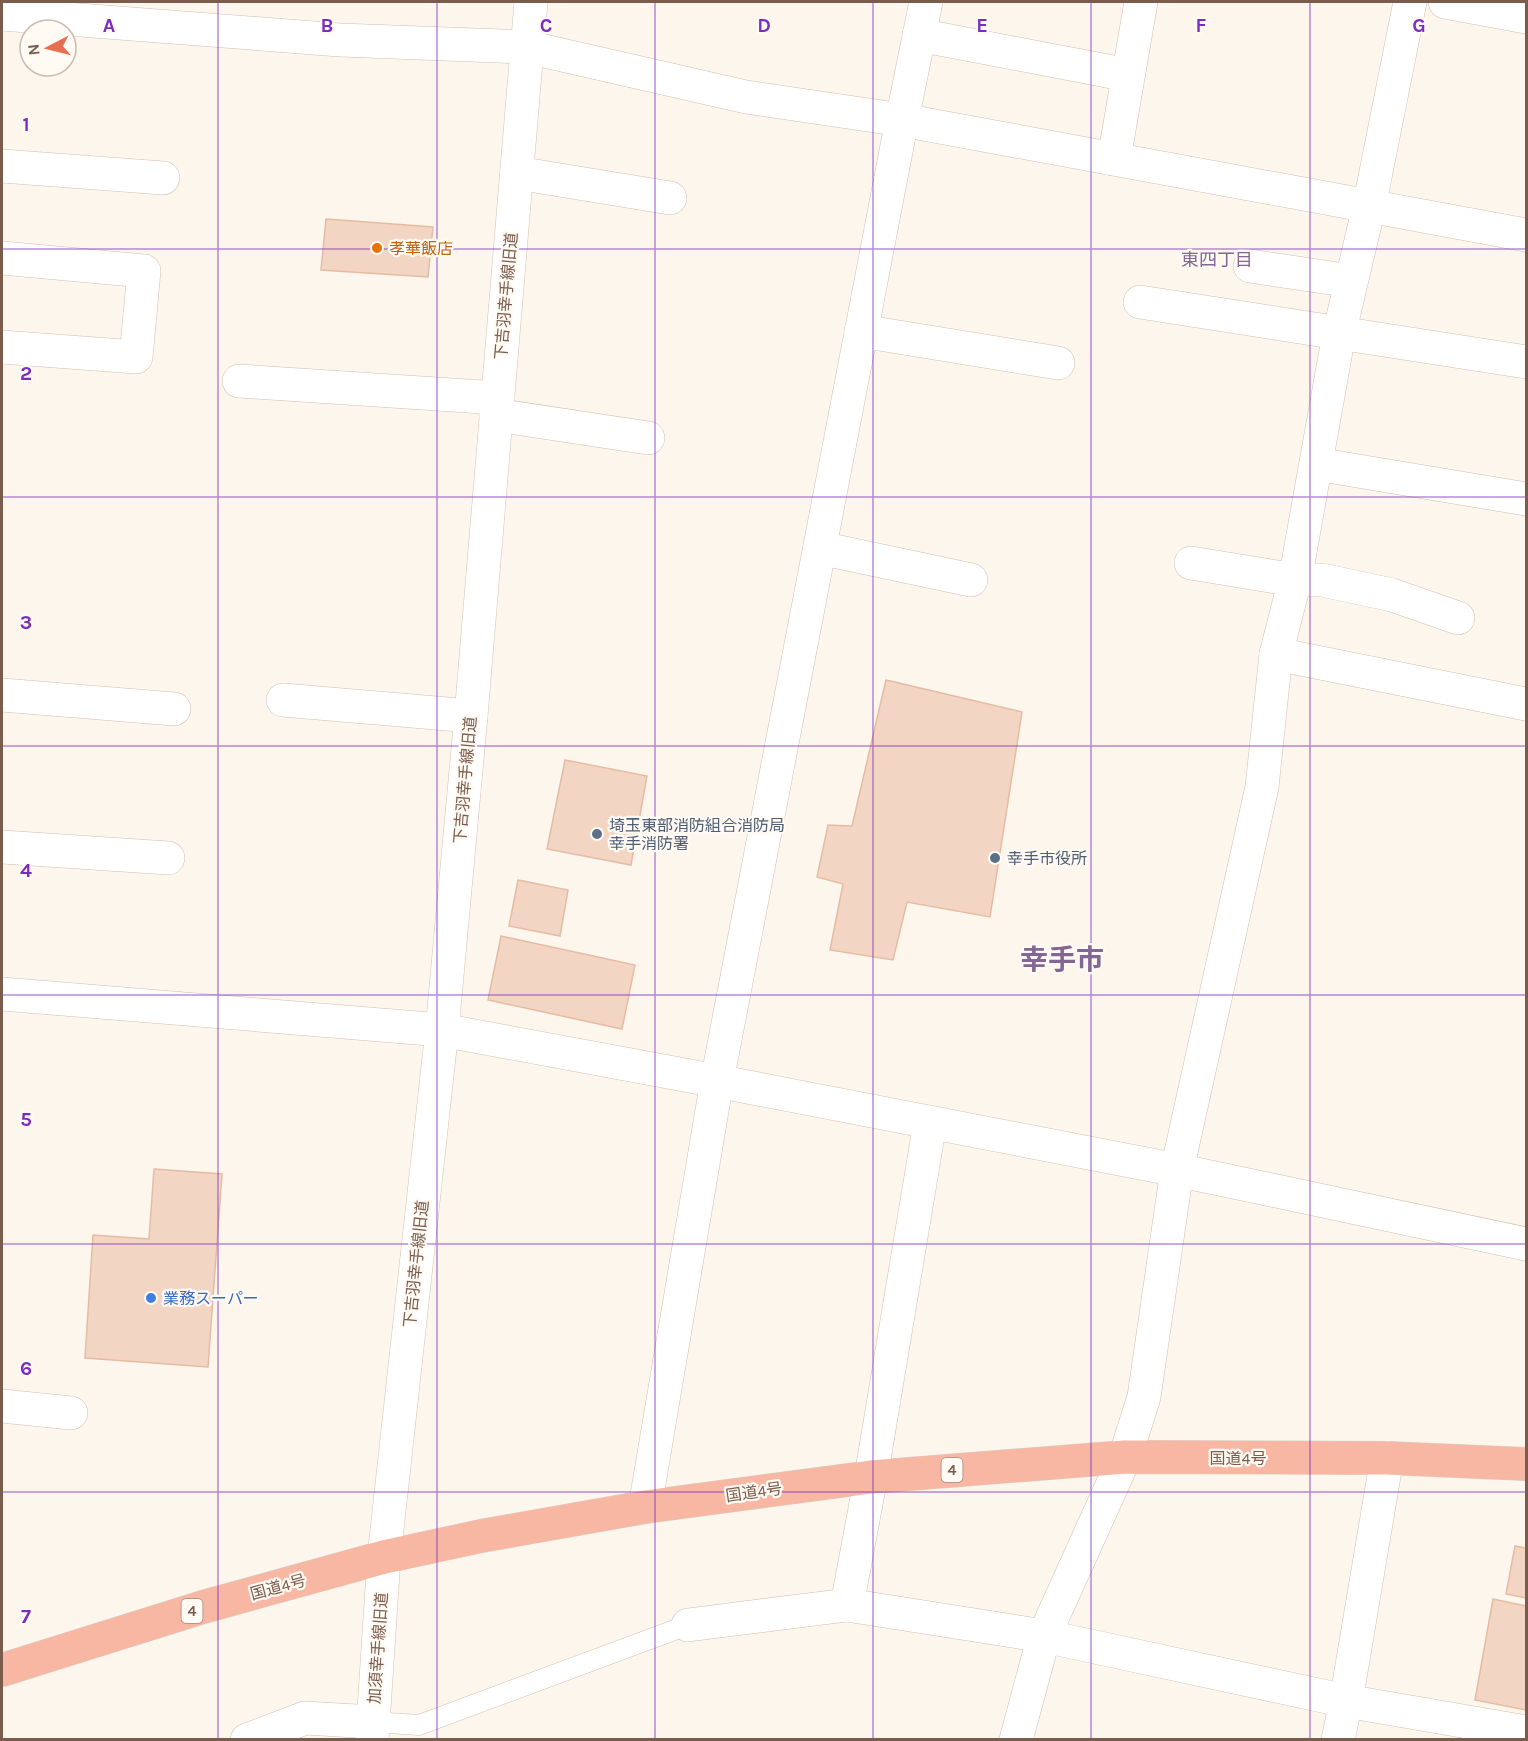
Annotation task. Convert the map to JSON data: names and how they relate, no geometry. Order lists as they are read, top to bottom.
{
  "streets": {
    "highway": ["国道4号", "4"],
    "street": ["下吉羽幸手線旧道", "加須幸手線旧道"]
  },
  "crossings": [
    ["下吉羽幸手線旧道", "国道4号"],
    ["下吉羽幸手線旧道", "加須幸手線旧道"],
    ["国道4号", "加須幸手線旧道"]
  ],
  "districts": ["東四丁目", "幸手市"],
  "places": [
    "孝華飯店",
    "埼玉東部消防組合消防局 幸手消防署",
    "幸手市役所",
    "業務スーパー"
  ],
  "north": "left",
  "grid": {
    "columns": [
      "A",
      "B",
      "C",
      "D",
      "E",
      "F",
      "G"
    ],
    "rows": [
      "1",
      "2",
      "3",
      "4",
      "5",
      "6",
      "7"
    ]
  }
}
